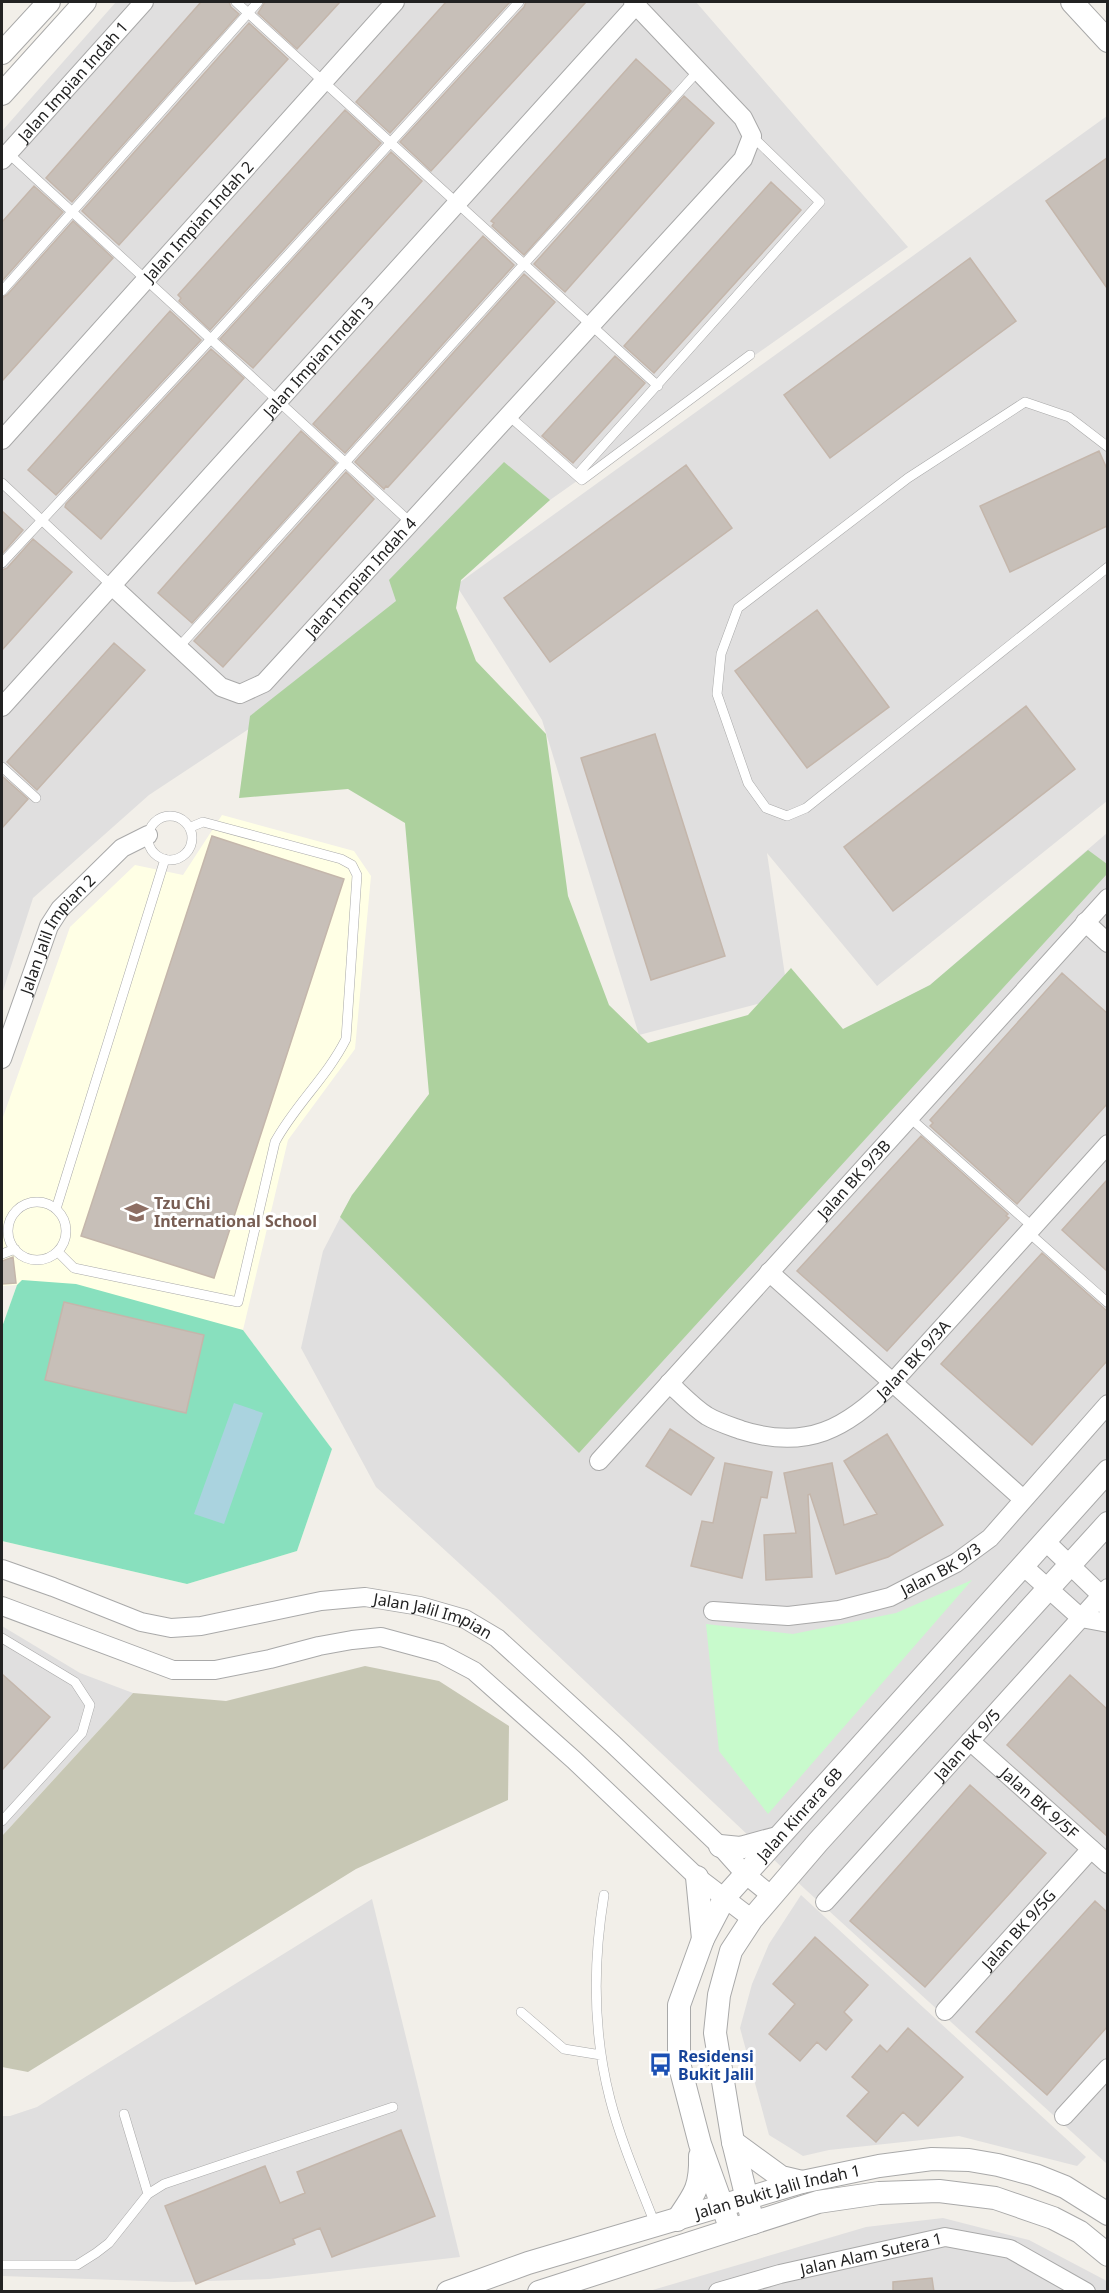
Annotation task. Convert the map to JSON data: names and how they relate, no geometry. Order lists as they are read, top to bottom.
{
  "streets": {
    "street": [
      "Jalan Impian Indah 1",
      "Jalan Impian Indah 2",
      "Jalan Impian Indah 3",
      "Jalan Impian Indah 4",
      "Jalan Jalil Impian 2",
      "Jalan BK 9/3B",
      "Jalan BK 9/3A",
      "Jalan BK 9/3",
      "Jalan Jalil Impian",
      "Jalan BK 9/5",
      "Jalan BK 9/5F",
      "Jalan Kinrara 6B",
      "Jalan BK 9/5G",
      "Jalan Bukit Jalil Indah 1",
      "Jalan Alam Sutera 1"
    ]
  },
  "crossings": [
    ["Jalan Impian Indah 3", "Jalan Impian Indah 4"],
    ["Jalan BK 9/3B", "Jalan BK 9/3A"],
    ["Jalan Jalil Impian", "Jalan Kinrara 6B"],
    ["Jalan BK 9/5", "Jalan BK 9/5F"],
    ["Jalan BK 9/5F", "Jalan BK 9/5G"],
    ["Jalan Kinrara 6B", "Jalan Bukit Jalil Indah 1"]
  ],
  "places": {
    "school or university": ["Tzu Chi International School"],
    "bus stop": ["Residensi Bukit Jalil"]
  }
}
